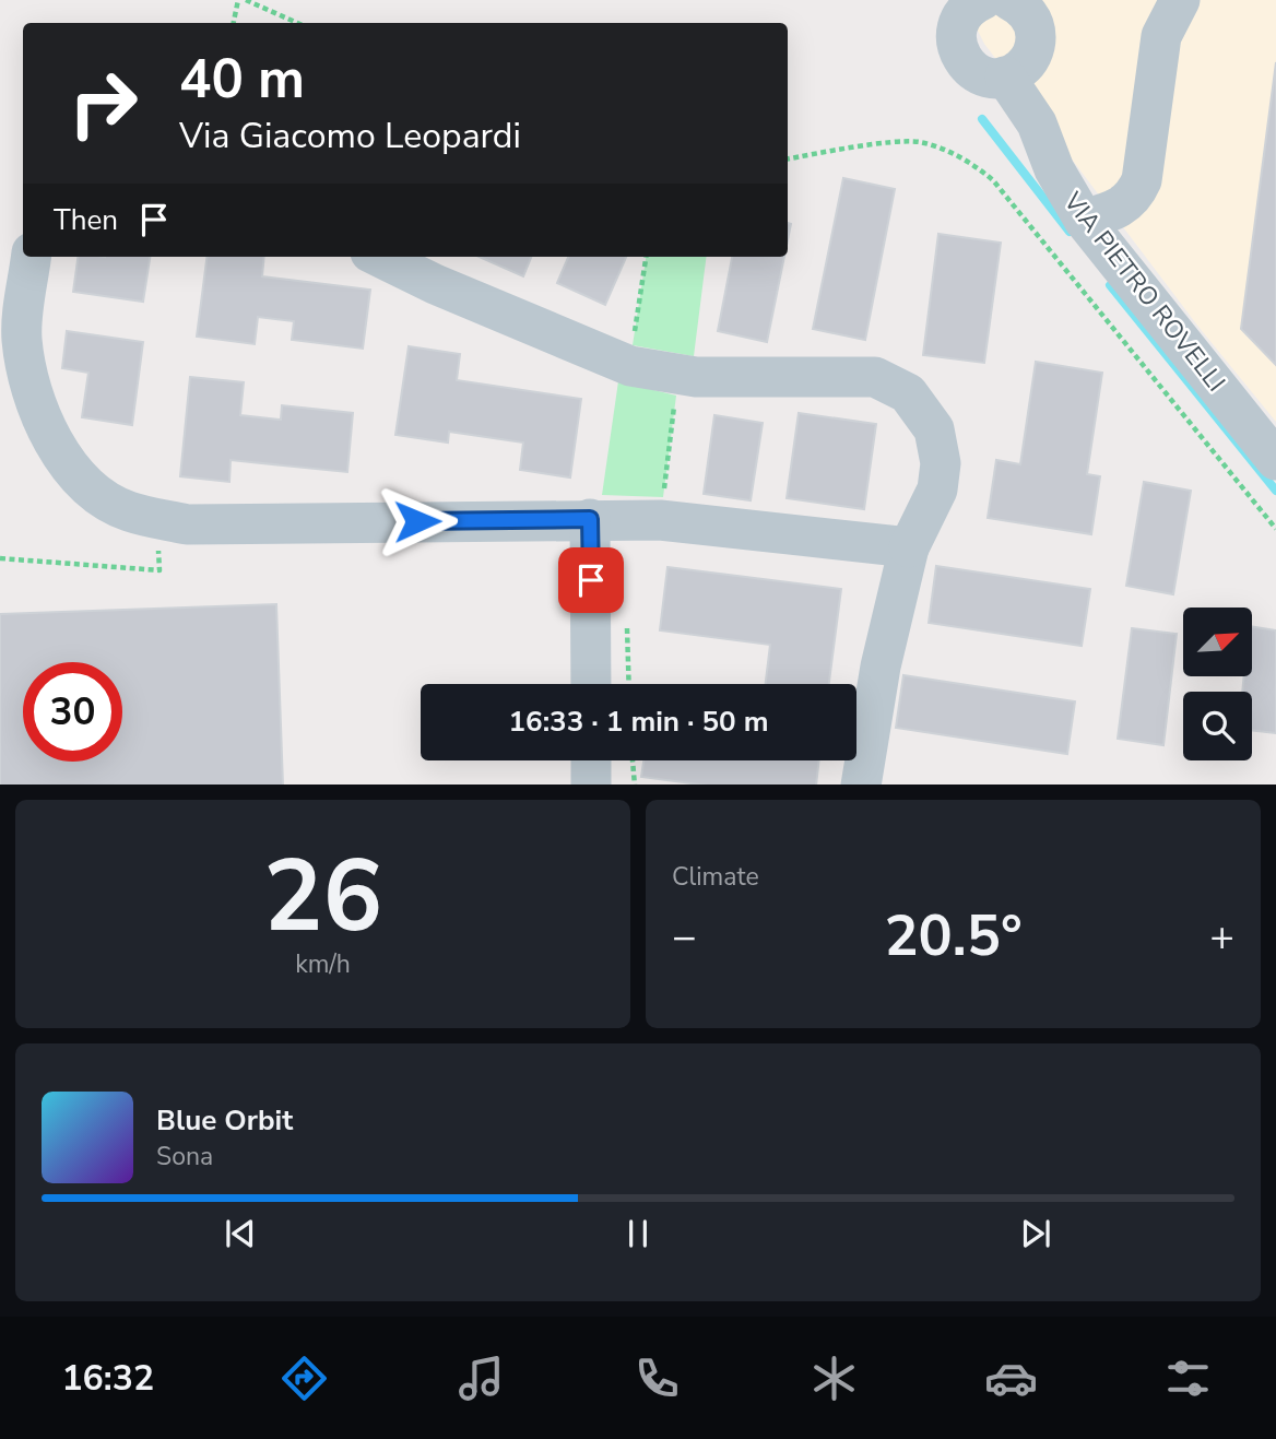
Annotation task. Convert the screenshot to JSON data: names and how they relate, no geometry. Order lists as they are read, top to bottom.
{
  "streets": {
    "street": ["VIA PIETRO ROVELLI"]
  },
  "north": "top right",
  "page": {
    "turn": ["40 m", "Via Giacomo Leopardi"],
    "then": "Then",
    "limit": "30",
    "trip": "16:33 · 1 min · 50 m",
    "tile": [
      ["26", "km/h"],
      "Climate"
    ],
    "heat": ["−", "20.5°", "+"],
    "song": ["Blue Orbit", "Sona"],
    "tabs": "16:32"
  }
}
